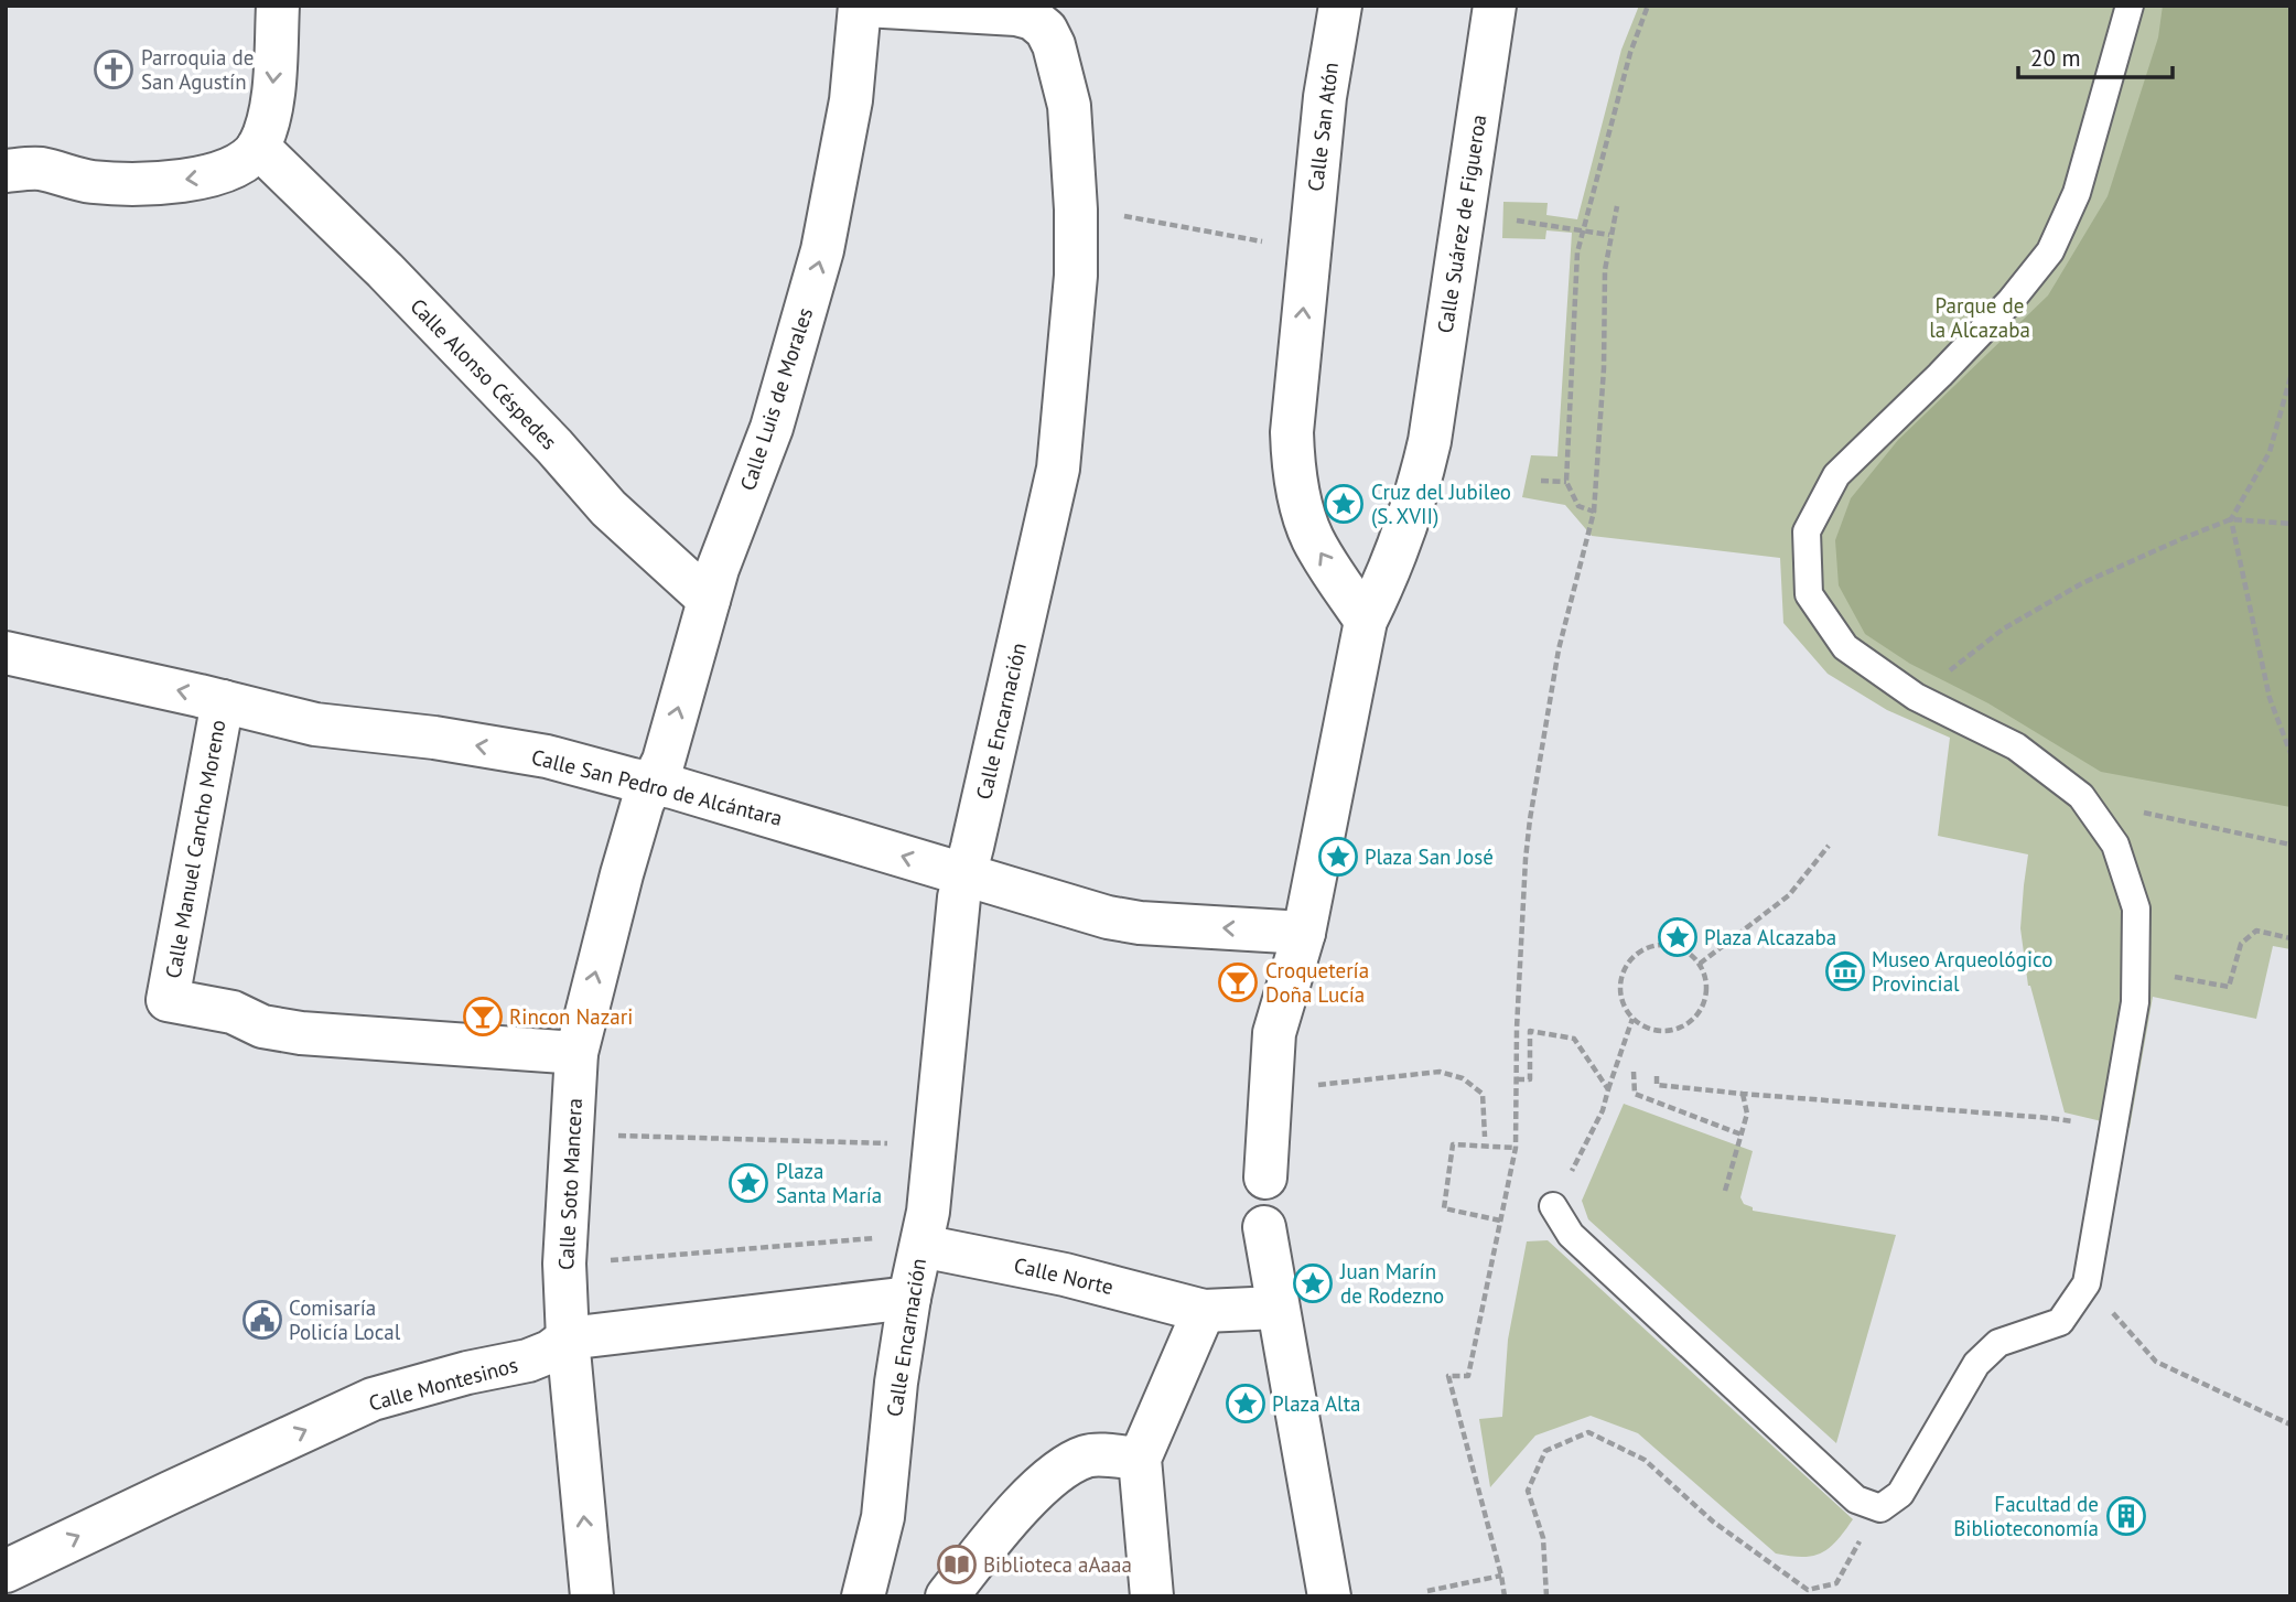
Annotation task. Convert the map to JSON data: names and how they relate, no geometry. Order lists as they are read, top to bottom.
{
  "streets": {
    "street": [
      "Calle San Atón",
      "Calle Suárez de Figueroa",
      "Calle Alonso Céspedes",
      "Calle Luis de Morales",
      "Calle Encarnación",
      "Calle San Pedro de Alcántara",
      "Calle Manuel Cancho Moreno",
      "Calle Soto Mancera",
      "Calle Norte",
      "Calle Montesinos"
    ]
  },
  "crossings": [
    ["Calle Alonso Céspedes", "Calle Luis de Morales"],
    ["Calle Luis de Morales", "Calle Encarnación"],
    ["Calle Luis de Morales", "Calle San Pedro de Alcántara"],
    ["Calle Luis de Morales", "Calle Soto Mancera"],
    ["Calle Encarnación", "Calle San Pedro de Alcántara"],
    ["Calle Encarnación", "Calle Norte"],
    ["Calle Encarnación", "Calle Montesinos"],
    ["Calle San Pedro de Alcántara", "Calle Manuel Cancho Moreno"],
    ["Calle San Pedro de Alcántara", "Calle Soto Mancera"],
    ["Calle Manuel Cancho Moreno", "Calle Soto Mancera"],
    ["Calle Soto Mancera", "Calle Montesinos"]
  ],
  "one_way": [
    "Calle Luis de Morales",
    "Calle San Pedro de Alcántara",
    "Calle Soto Mancera",
    "Calle Montesinos"
  ],
  "parks": ["Parque de la Alcazaba"],
  "places": {
    "church": ["Parroquia de San Agustín"],
    "place": [
      "Cruz del Jubileo (S. XVII)",
      "Plaza San José",
      "Plaza Alcazaba",
      "Plaza Santa María",
      "Juan Marín de Rodezno",
      "Plaza Alta"
    ],
    "museum": ["Museo Arqueológico Provincial"],
    "bar": ["Croquetería Doña Lucía", "Rincon Nazari"],
    "public building": ["Comisaría Policía Local"],
    "building": ["Facultad de Biblioteconomía"],
    "library": ["Biblioteca aAaaa"]
  },
  "scale_bar": "20 m"
}
